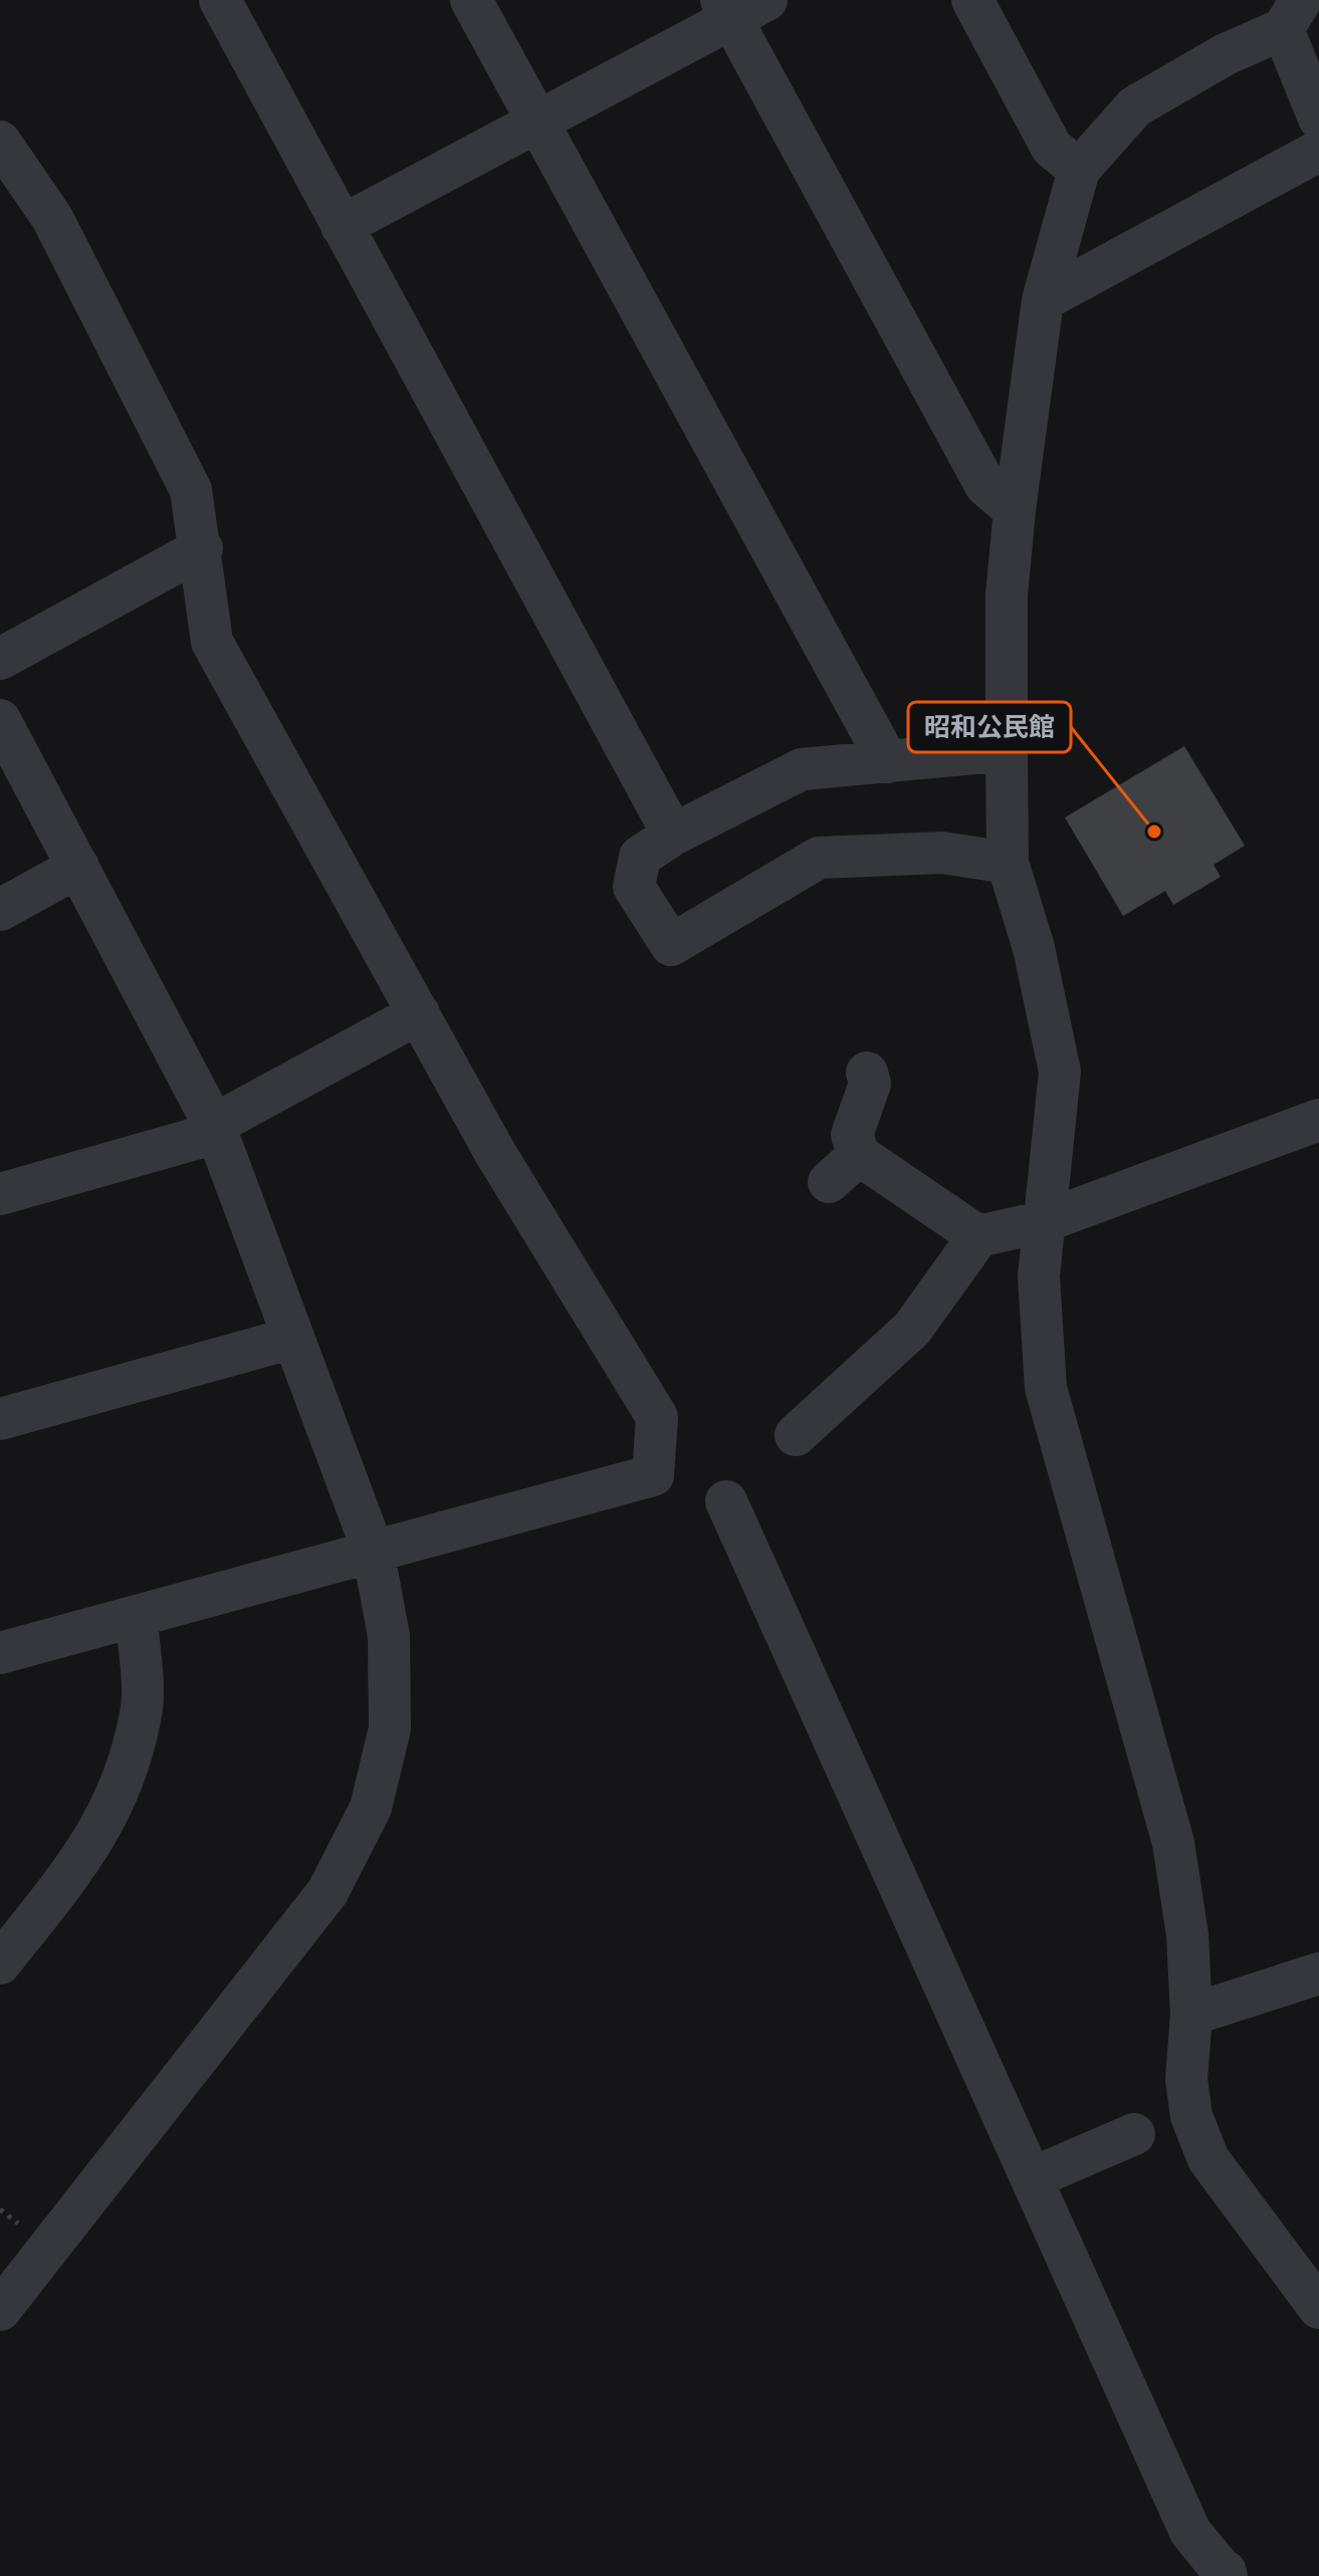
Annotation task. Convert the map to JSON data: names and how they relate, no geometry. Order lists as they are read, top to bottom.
{
  "places": ["昭和公民館"]
}
